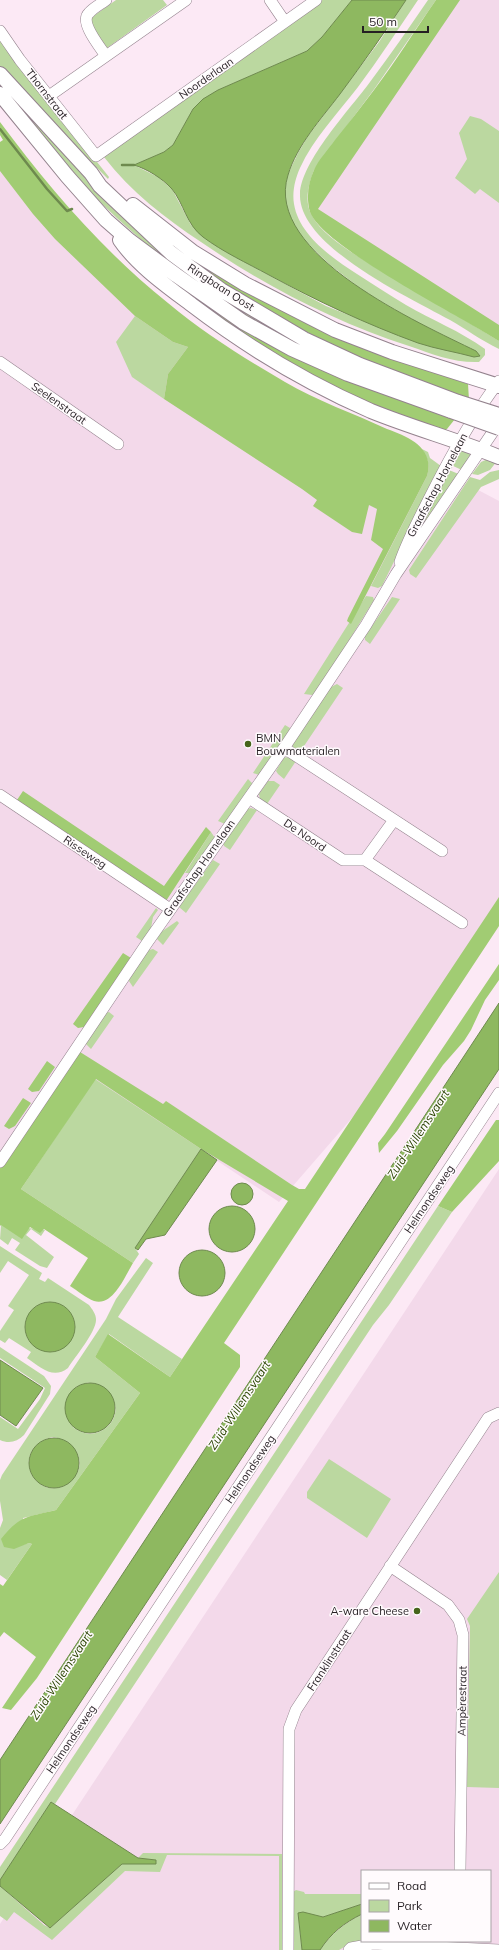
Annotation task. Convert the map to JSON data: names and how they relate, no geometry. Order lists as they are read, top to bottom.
{
  "streets": {
    "main road": ["Ringbaan Oost"],
    "street": [
      "Noorderlaan",
      "Thornstraat",
      "Seelenstraat",
      "Graafschap Hornelaan",
      "De Noord",
      "Risseweg",
      "Helmondseweg",
      "Franklinstraat",
      "Ampèrestraat"
    ]
  },
  "crossings": [
    ["Noorderlaan", "Thornstraat"],
    ["Graafschap Hornelaan", "De Noord"],
    ["Graafschap Hornelaan", "Risseweg"],
    ["Franklinstraat", "Ampèrestraat"]
  ],
  "water": ["Zuid-Willemsvaart"],
  "places": ["BMN Bouwmaterialen", "A-ware Cheese"],
  "legend": ["Road", "Park", "Water"],
  "scale_bar": "50 m"
}
